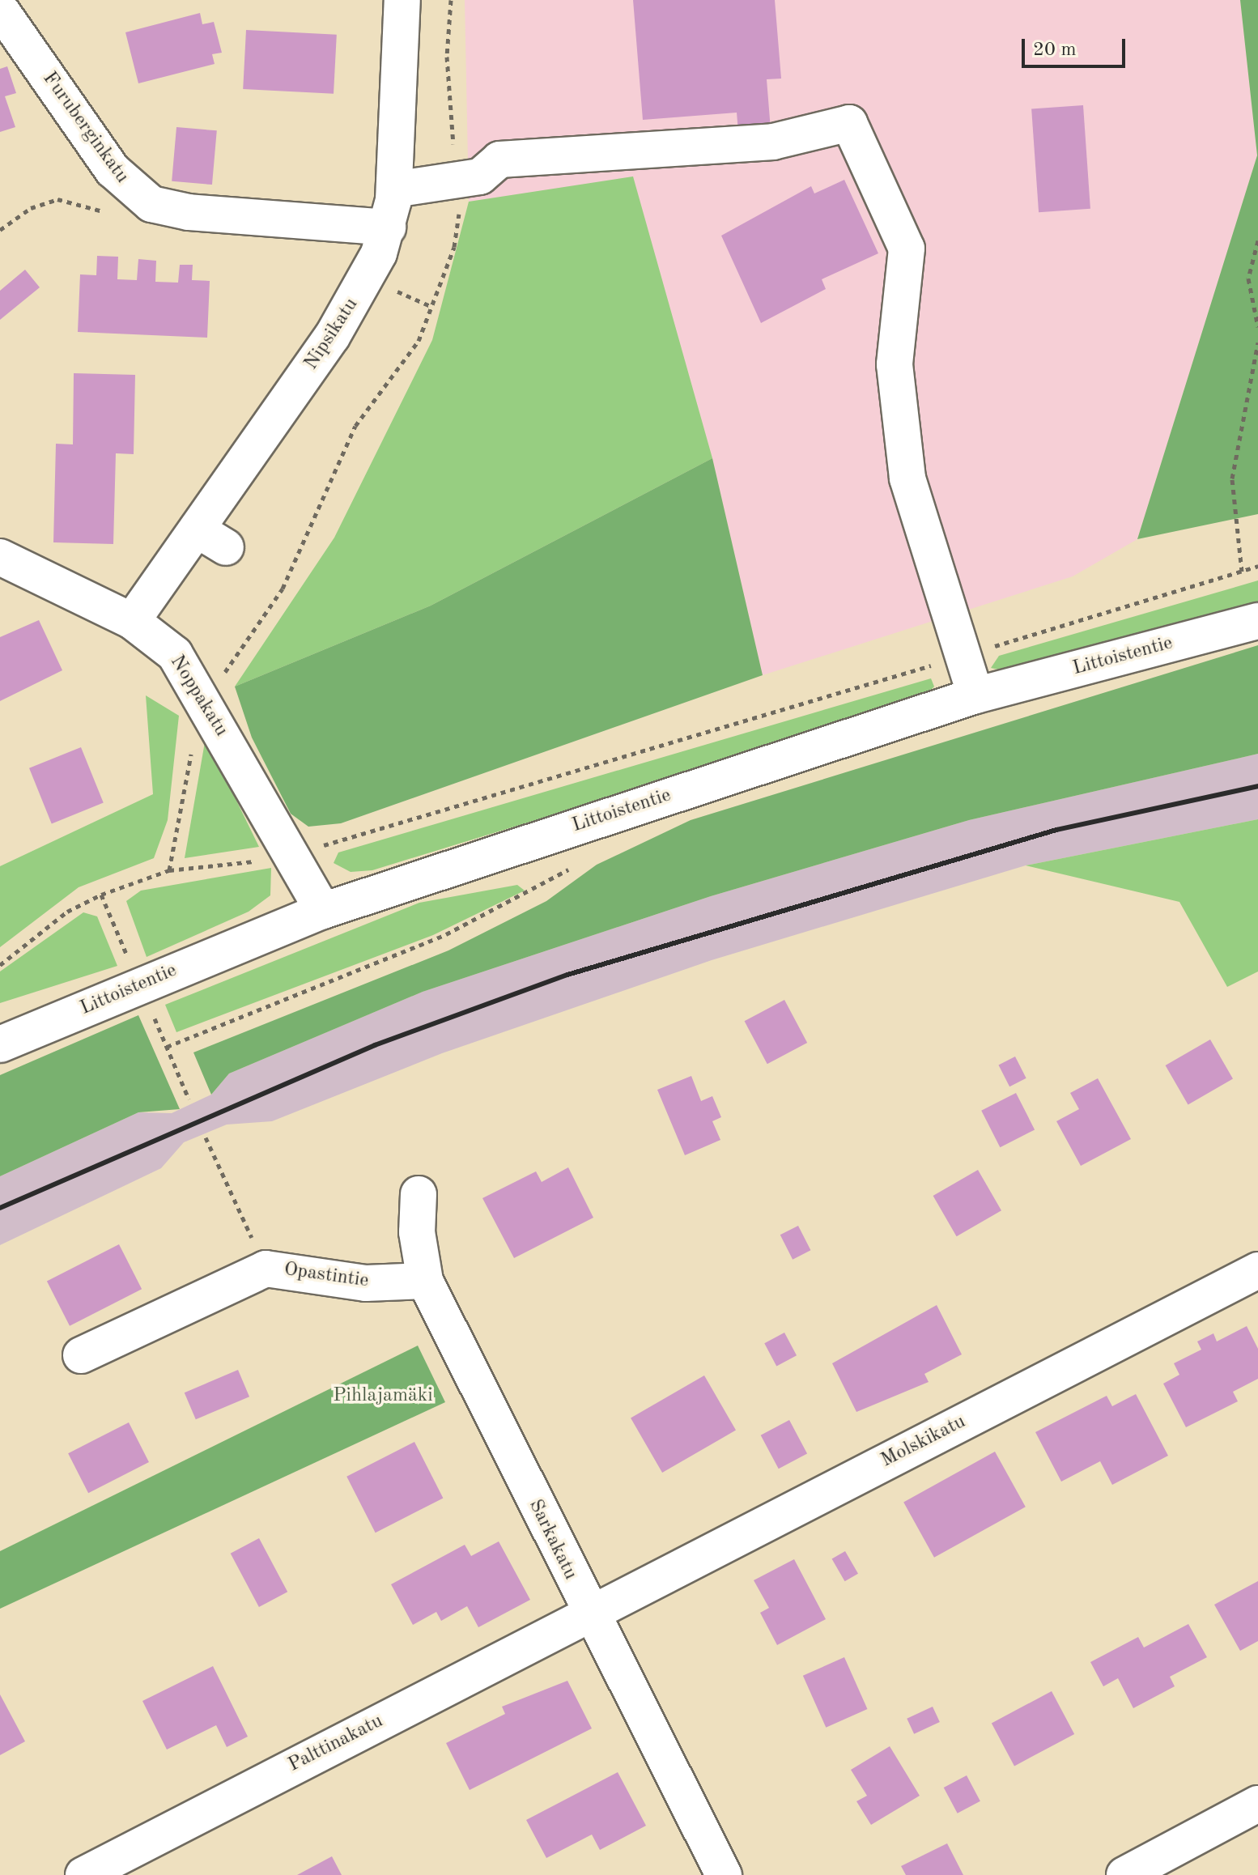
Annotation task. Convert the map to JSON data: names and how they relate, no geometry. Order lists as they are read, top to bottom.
{
  "streets": {
    "street": [
      "Furuberginkatu",
      "Nipsikatu",
      "Littoistentie",
      "Noppakatu",
      "Opastintie",
      "Molskikatu",
      "Sarkakatu",
      "Palttinakatu"
    ]
  },
  "crossings": [
    ["Furuberginkatu", "Nipsikatu"],
    ["Nipsikatu", "Noppakatu"],
    ["Littoistentie", "Noppakatu"],
    ["Opastintie", "Sarkakatu"],
    ["Molskikatu", "Sarkakatu"],
    ["Molskikatu", "Palttinakatu"],
    ["Sarkakatu", "Palttinakatu"]
  ],
  "parks": ["Pihlajamäki"],
  "scale_bar": "20 m"
}
